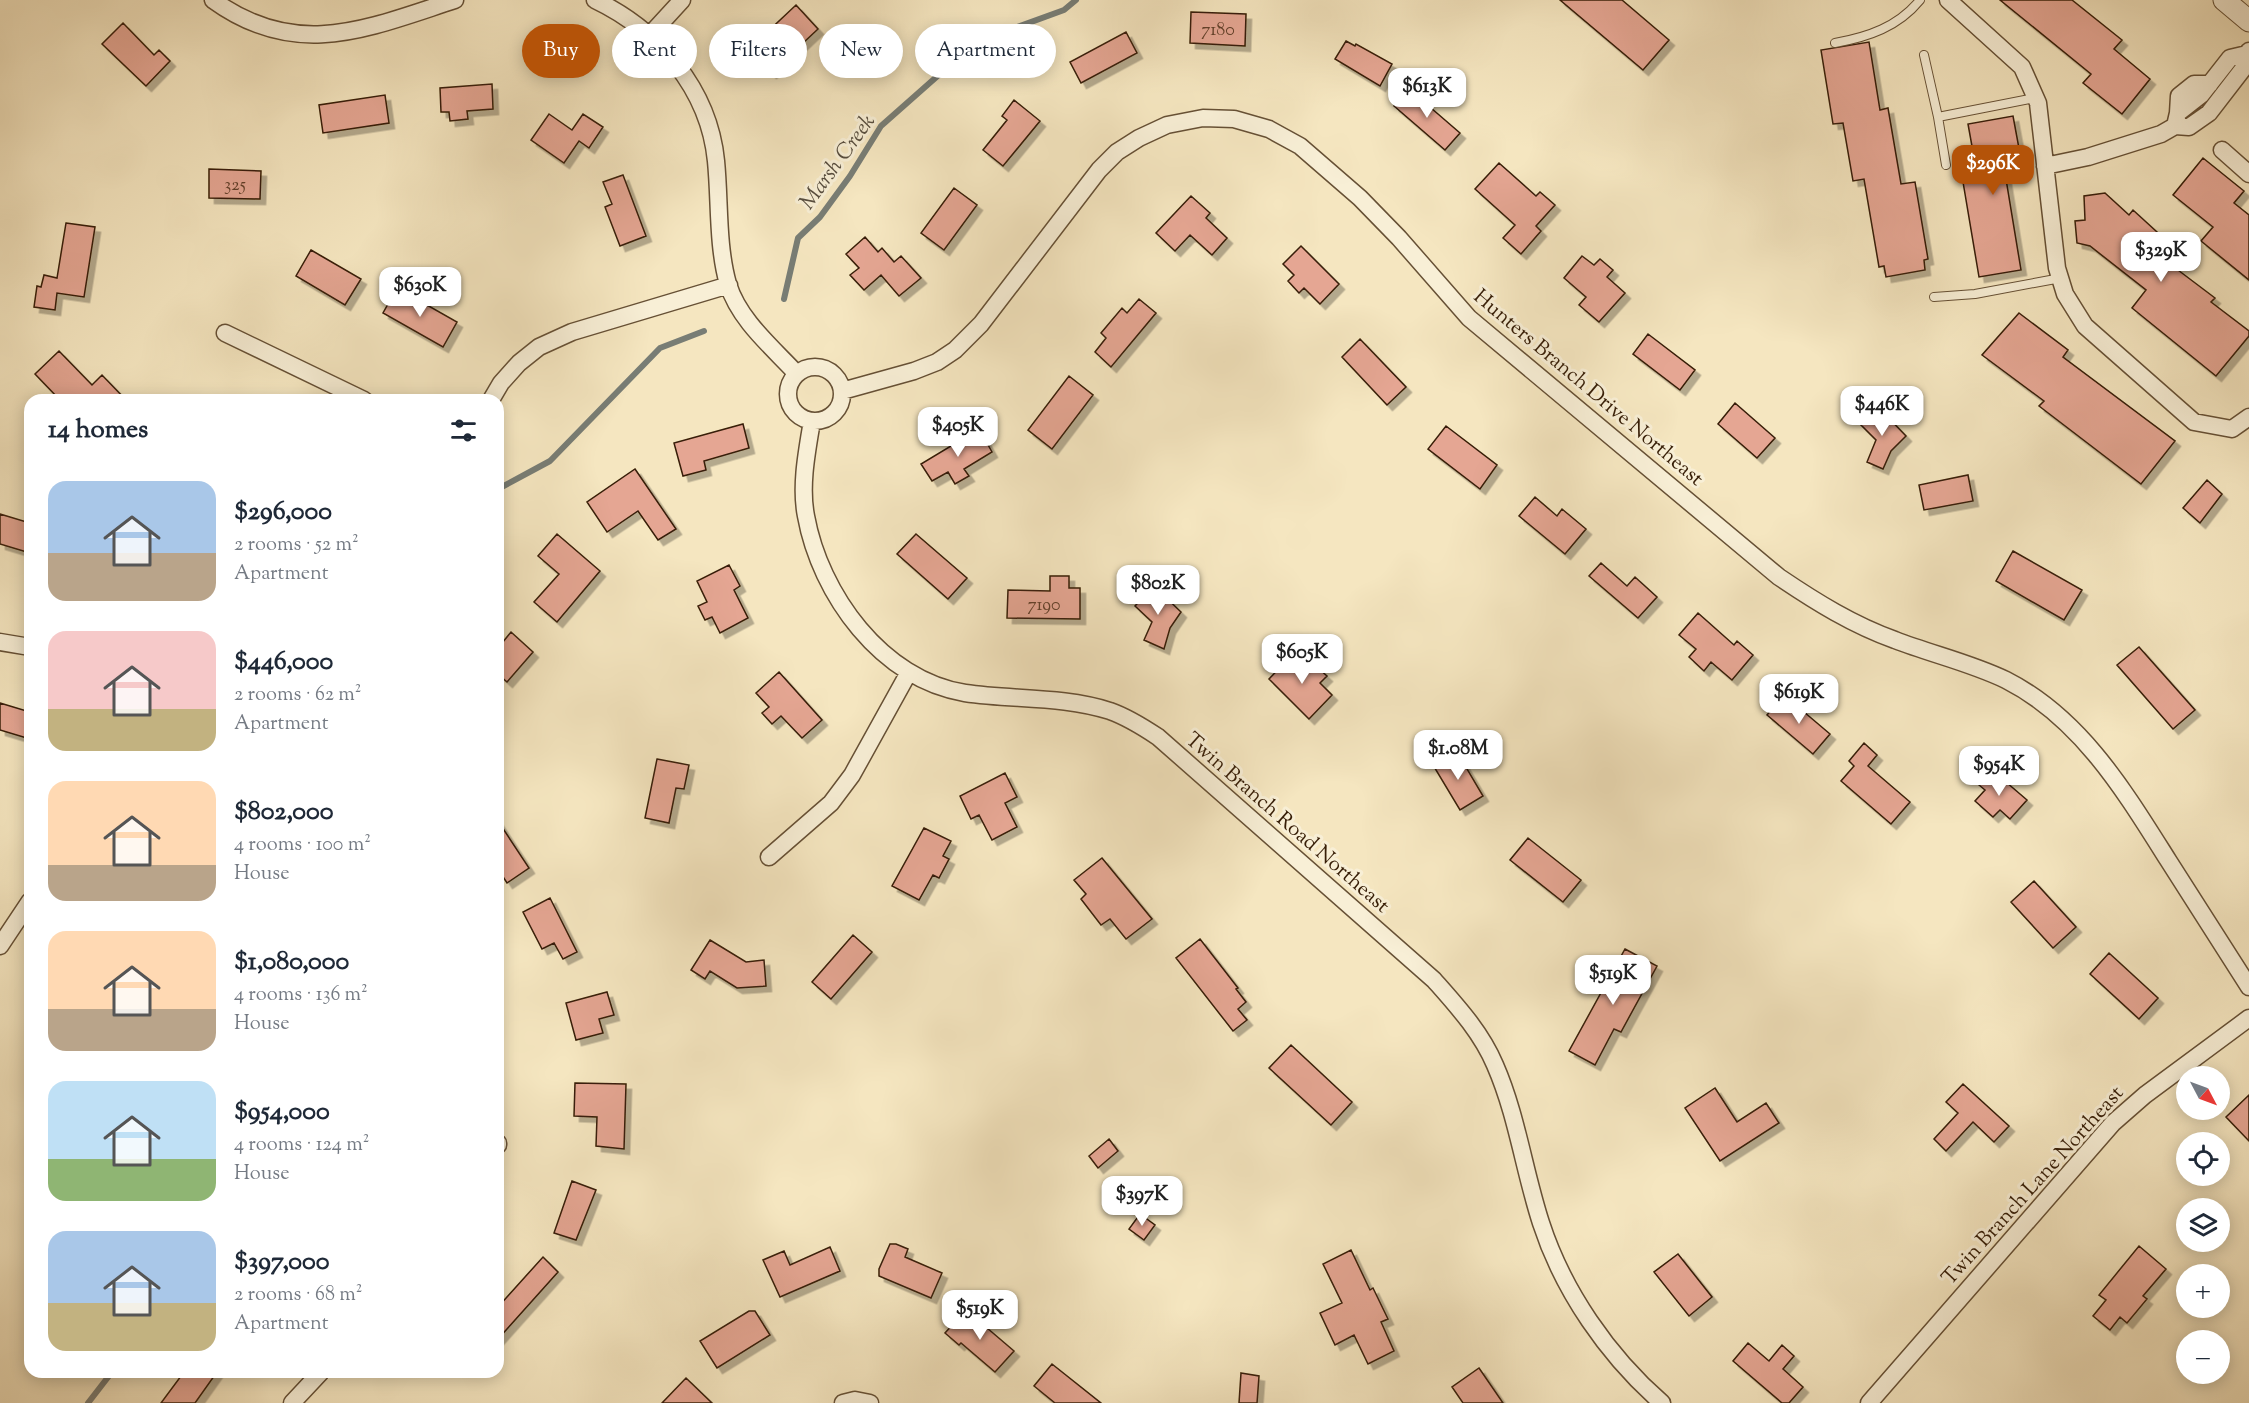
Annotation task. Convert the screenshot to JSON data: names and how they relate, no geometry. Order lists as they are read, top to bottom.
{
  "streets": {
    "street": ["Hunters Branch Drive Northeast", "Twin Branch Road Northeast", "Twin Branch Lane Northeast"]
  },
  "crossings": [
    ["Hunters Branch Drive Northeast", "Twin Branch Road Northeast"]
  ],
  "water": ["Marsh Creek"],
  "house_numbers": ["7180", "325", "7190"],
  "north": "bottom right",
  "page": {
    "chip": [
      "Buy",
      "Rent",
      "Filters",
      "New",
      "Apartment"
    ],
    "price": [
      "$613K",
      "$296K",
      "$329K",
      "$630K",
      "$446K",
      "$405K",
      "$802K",
      "$605K",
      "$619K",
      "$1.08M",
      "$954K",
      "$519K",
      "$397K",
      "$519K"
    ],
    "heading": "14 homes",
    "list": [
      {
        "name": "$296,000",
        "note": "2 rooms · 52 m² · Apartment"
      },
      {
        "name": "$446,000",
        "note": "2 rooms · 62 m² · Apartment"
      },
      {
        "name": "$802,000",
        "note": "4 rooms · 100 m² · House"
      },
      {
        "name": "$1,080,000",
        "note": "4 rooms · 136 m² · House"
      },
      {
        "name": "$954,000",
        "note": "4 rooms · 124 m² · House"
      },
      {
        "name": "$397,000",
        "note": "2 rooms · 68 m² · Apartment"
      }
    ],
    "map_buttons": ["+", "−"]
  }
}
